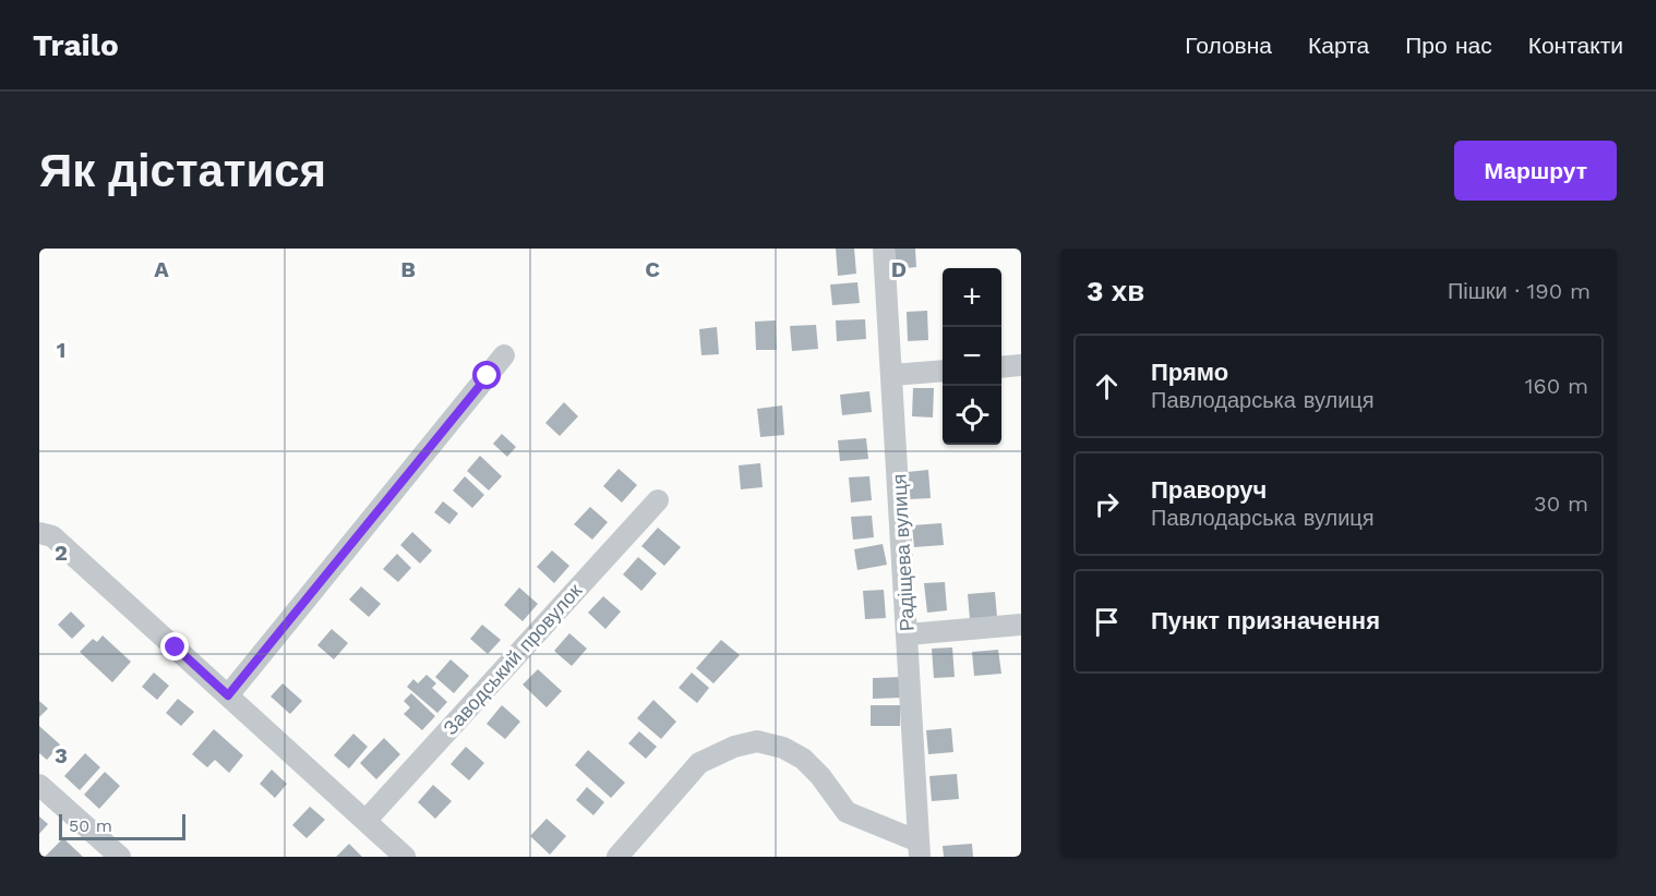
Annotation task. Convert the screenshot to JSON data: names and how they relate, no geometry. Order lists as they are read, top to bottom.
{
  "streets": {
    "street": ["Радіщева вулиця", "Заводський провулок"]
  },
  "scale_bar": "50 m",
  "page": {
    "header": "Trailo",
    "nav": [
      "Головна",
      "Карта",
      "Про нас",
      "Контакти"
    ],
    "buttons": "Маршрут",
    "title": "Як дістатися",
    "heading": ["3 хв", "Пішки · 190 m"],
    "map_buttons": ["+", "−"],
    "list": [
      ["Прямо", "Павлодарська вулиця", "160 m"],
      ["Праворуч", "Павлодарська вулиця", "30 m"],
      "Пункт призначення"
    ],
    "scale": "50 m"
  },
  "grid": {
    "columns": [
      "A",
      "B",
      "C",
      "D"
    ],
    "rows": ["1", "2", "3"]
  }
}
